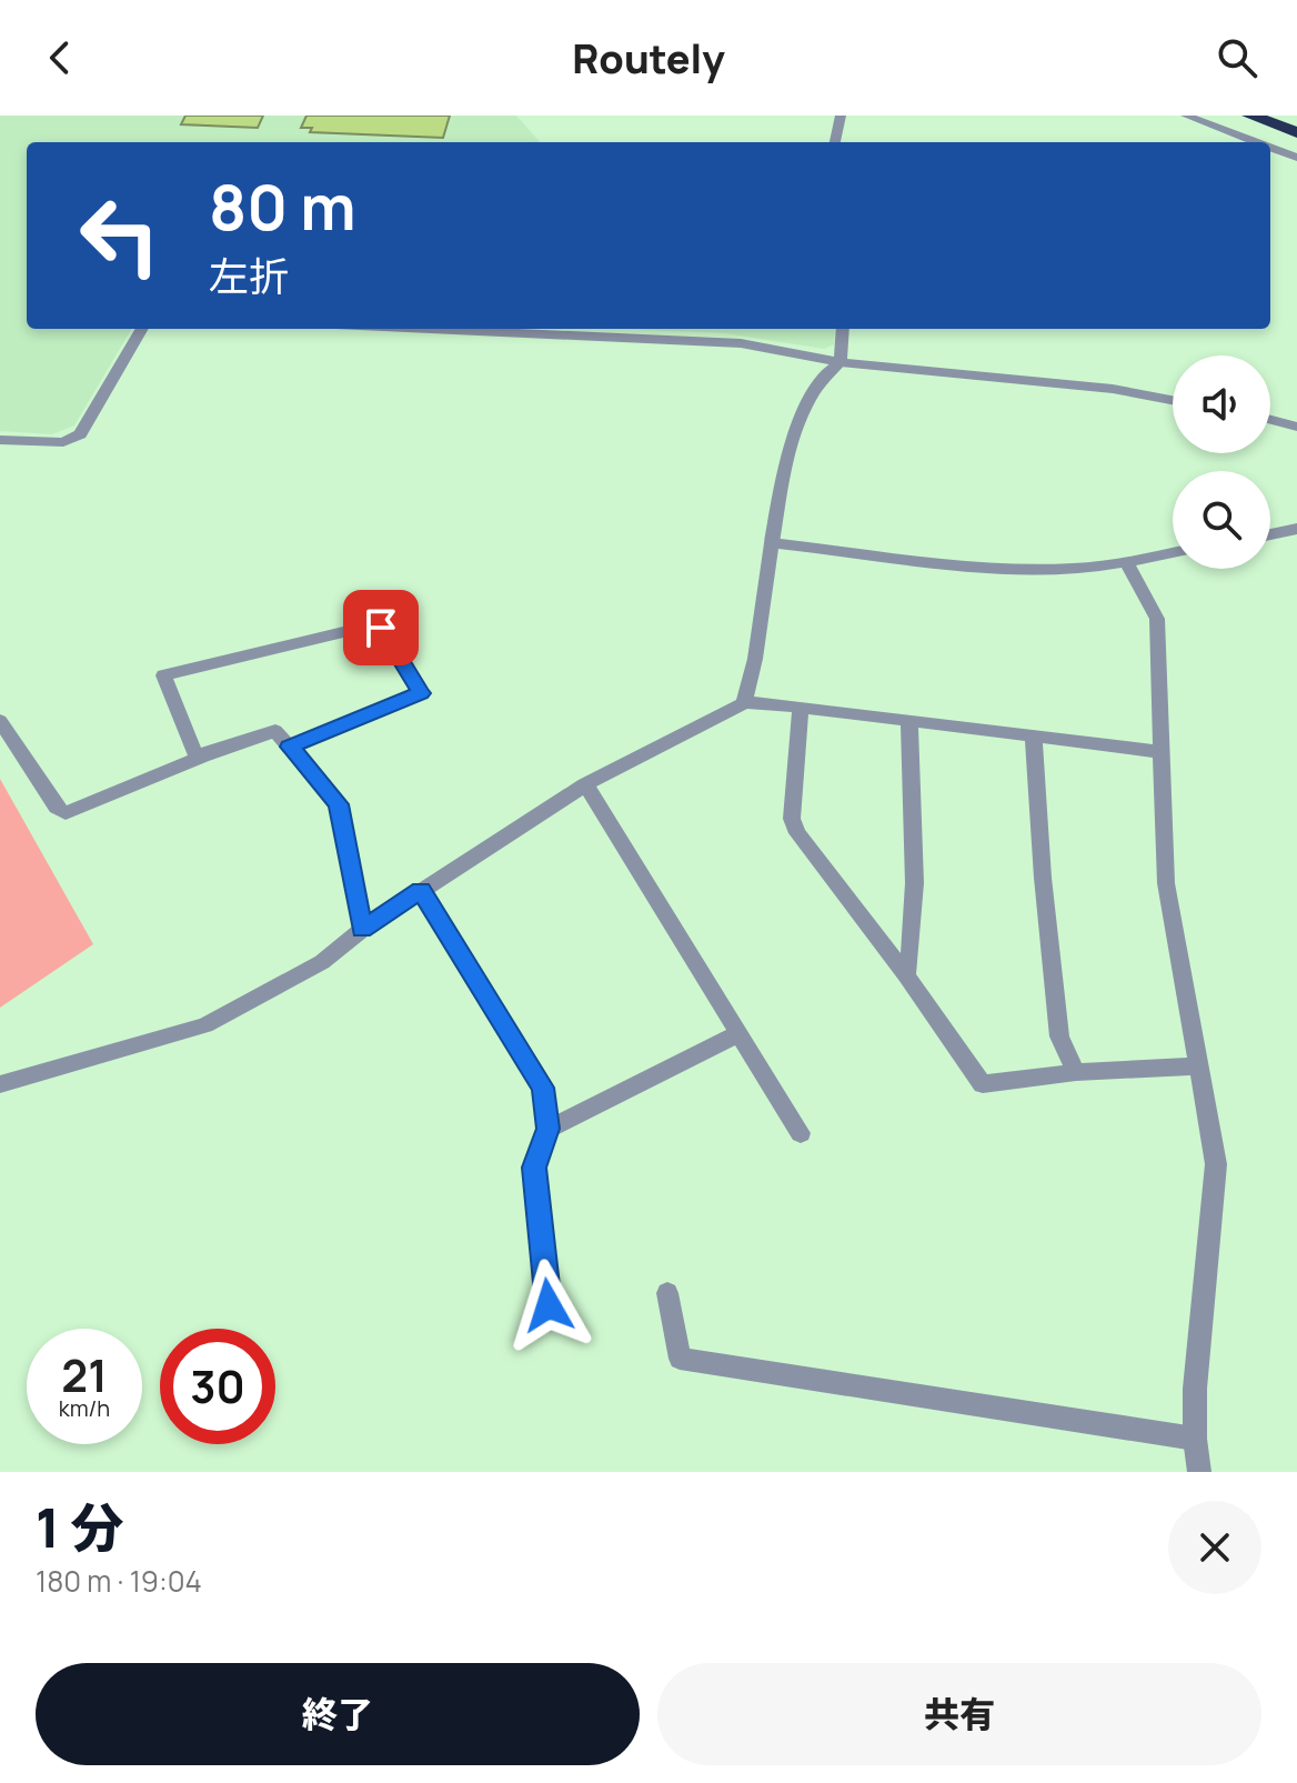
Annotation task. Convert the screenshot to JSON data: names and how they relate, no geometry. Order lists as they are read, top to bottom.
{
  "page": {
    "header": "Routely",
    "turn": ["80 m", "左折"],
    "speed": "21 km/h",
    "limit": "30",
    "heading": ["1 分", "180 m · 19:04"],
    "buttons": ["終了", "共有"]
  }
}
